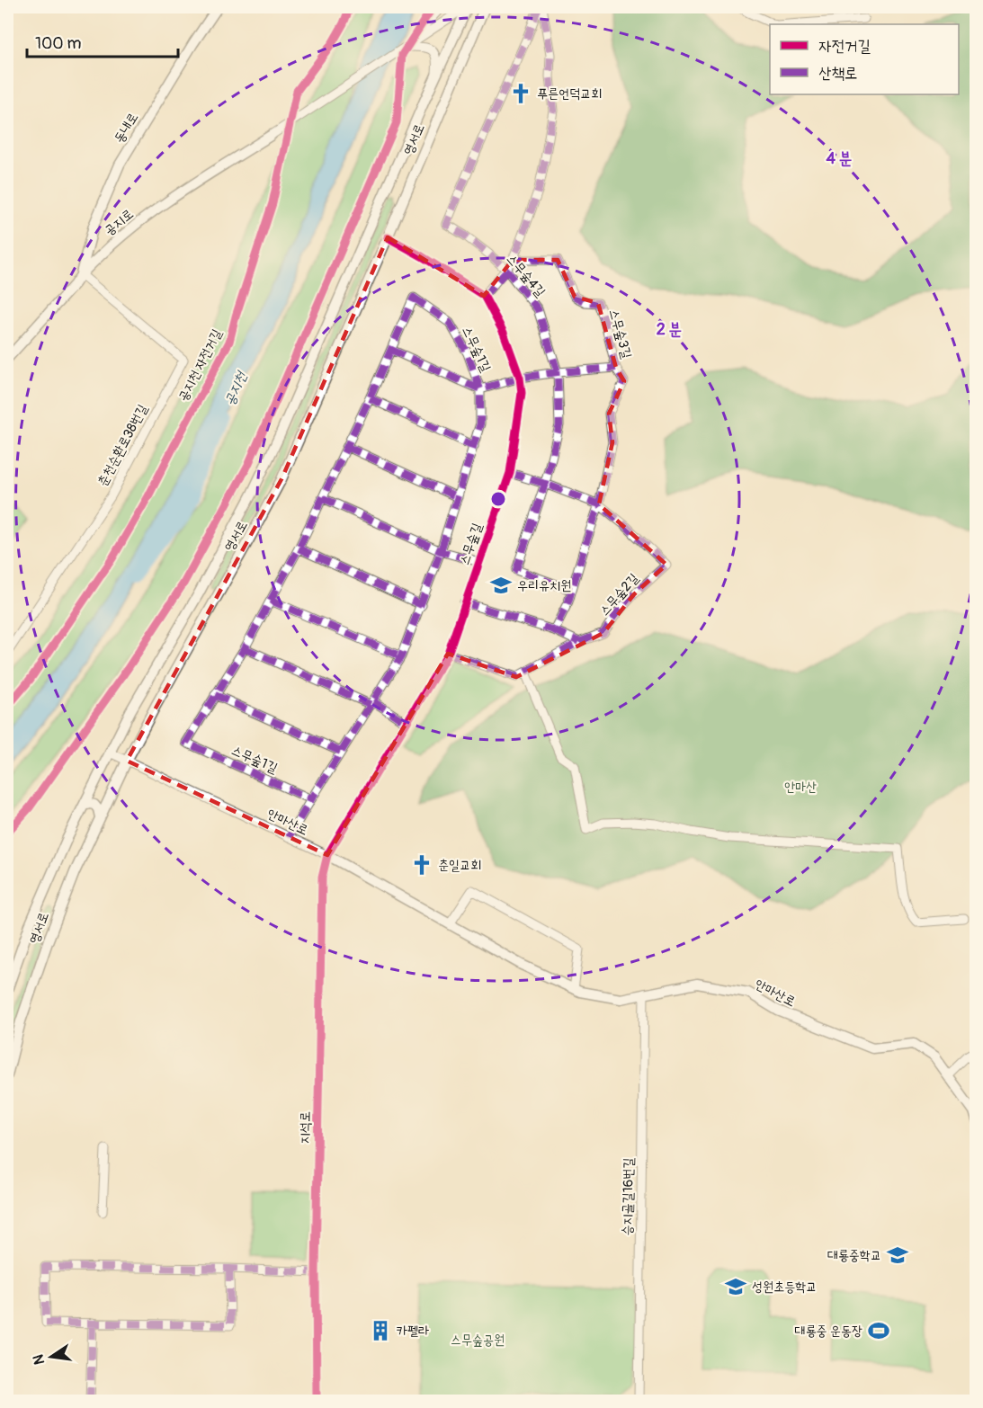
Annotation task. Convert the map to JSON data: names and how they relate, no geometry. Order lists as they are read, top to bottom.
{
  "streets": {
    "street": [
      "동내로",
      "영서로",
      "공지로",
      "스무숲4길",
      "스무숲3길",
      "스무숲1길",
      "춘천순환로38번길",
      "스무숲길",
      "스무숲2길",
      "안마산로",
      "지석로",
      "승지골길16번길"
    ],
    "cycle path": ["공지천 자전거길"]
  },
  "crossings": [
    ["동내로", "공지로"],
    ["동내로", "춘천순환로38번길"],
    ["영서로", "스무숲길"],
    ["영서로", "안마산로"],
    ["공지로", "춘천순환로38번길"],
    ["스무숲4길", "스무숲3길"],
    ["스무숲3길", "스무숲2길"],
    ["스무숲길", "안마산로"],
    ["스무숲길", "지석로"],
    ["안마산로", "지석로"],
    ["안마산로", "승지골길16번길"]
  ],
  "water": ["공지천"],
  "parks": ["안마산", "스무숲공원"],
  "places": {
    "church": ["푸른언덕교회", "춘일교회"],
    "school or university": ["우리유치원", "대룡중학교", "성원초등학교"],
    "building": ["카펠라"],
    "sports": ["대룡중 운동장"]
  },
  "legend": ["자전거길", "산책로"],
  "scale_bar": "100 m",
  "north": "left",
  "rings": ["4 분", "2 분"]
}
